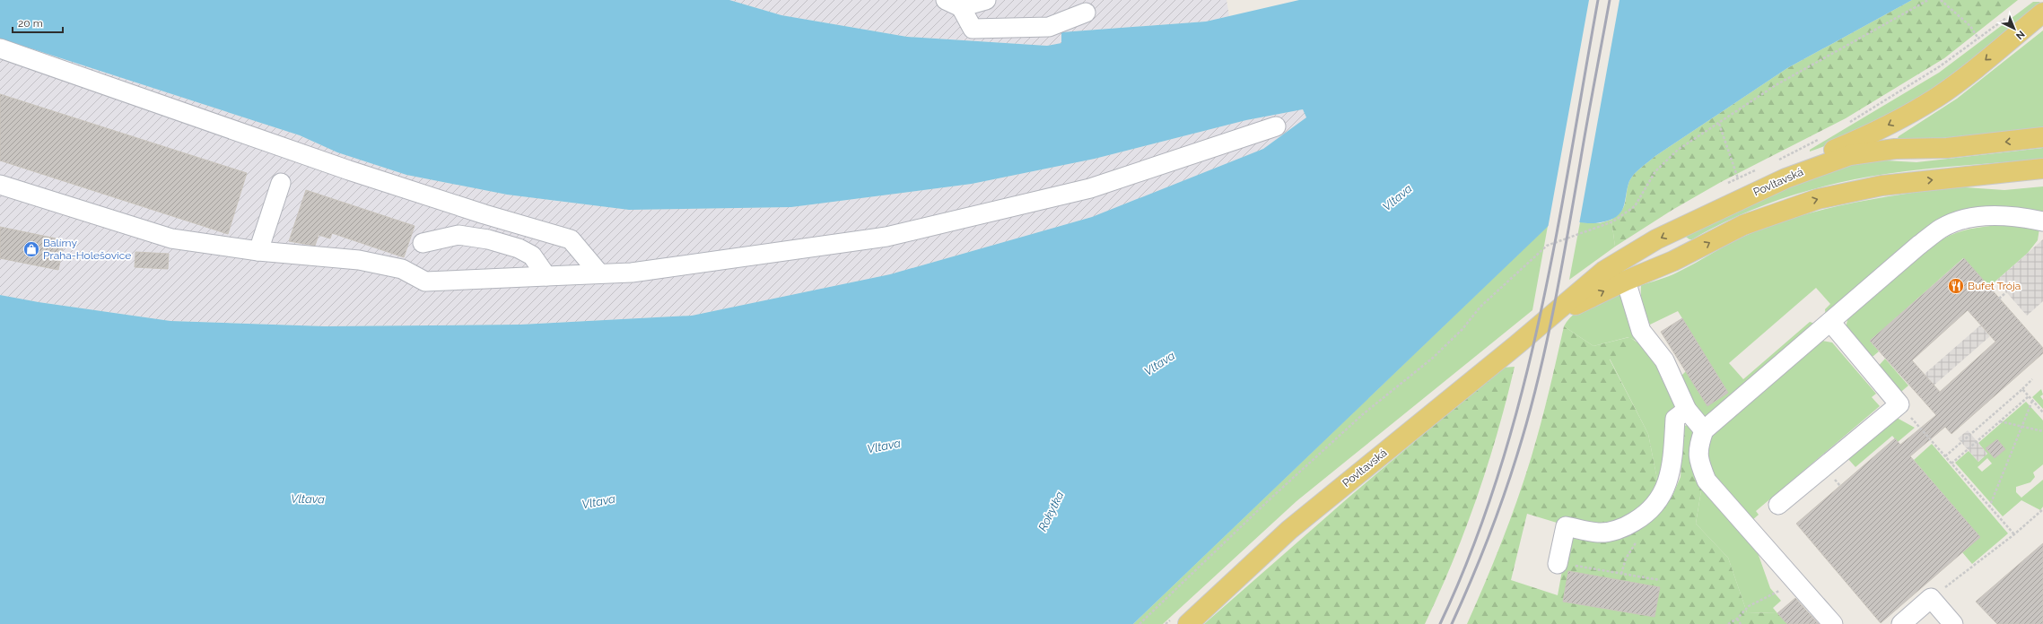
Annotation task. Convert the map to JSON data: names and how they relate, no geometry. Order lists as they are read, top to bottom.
{
  "streets": {
    "main road": ["Povltavská"]
  },
  "water": ["Vltava", "Rokytka"],
  "places": {
    "shop": ["Balírny Praha-Holešovice"],
    "restaurant": ["Bufet Trója"]
  },
  "scale_bar": "20 m",
  "north": "bottom right"
}
